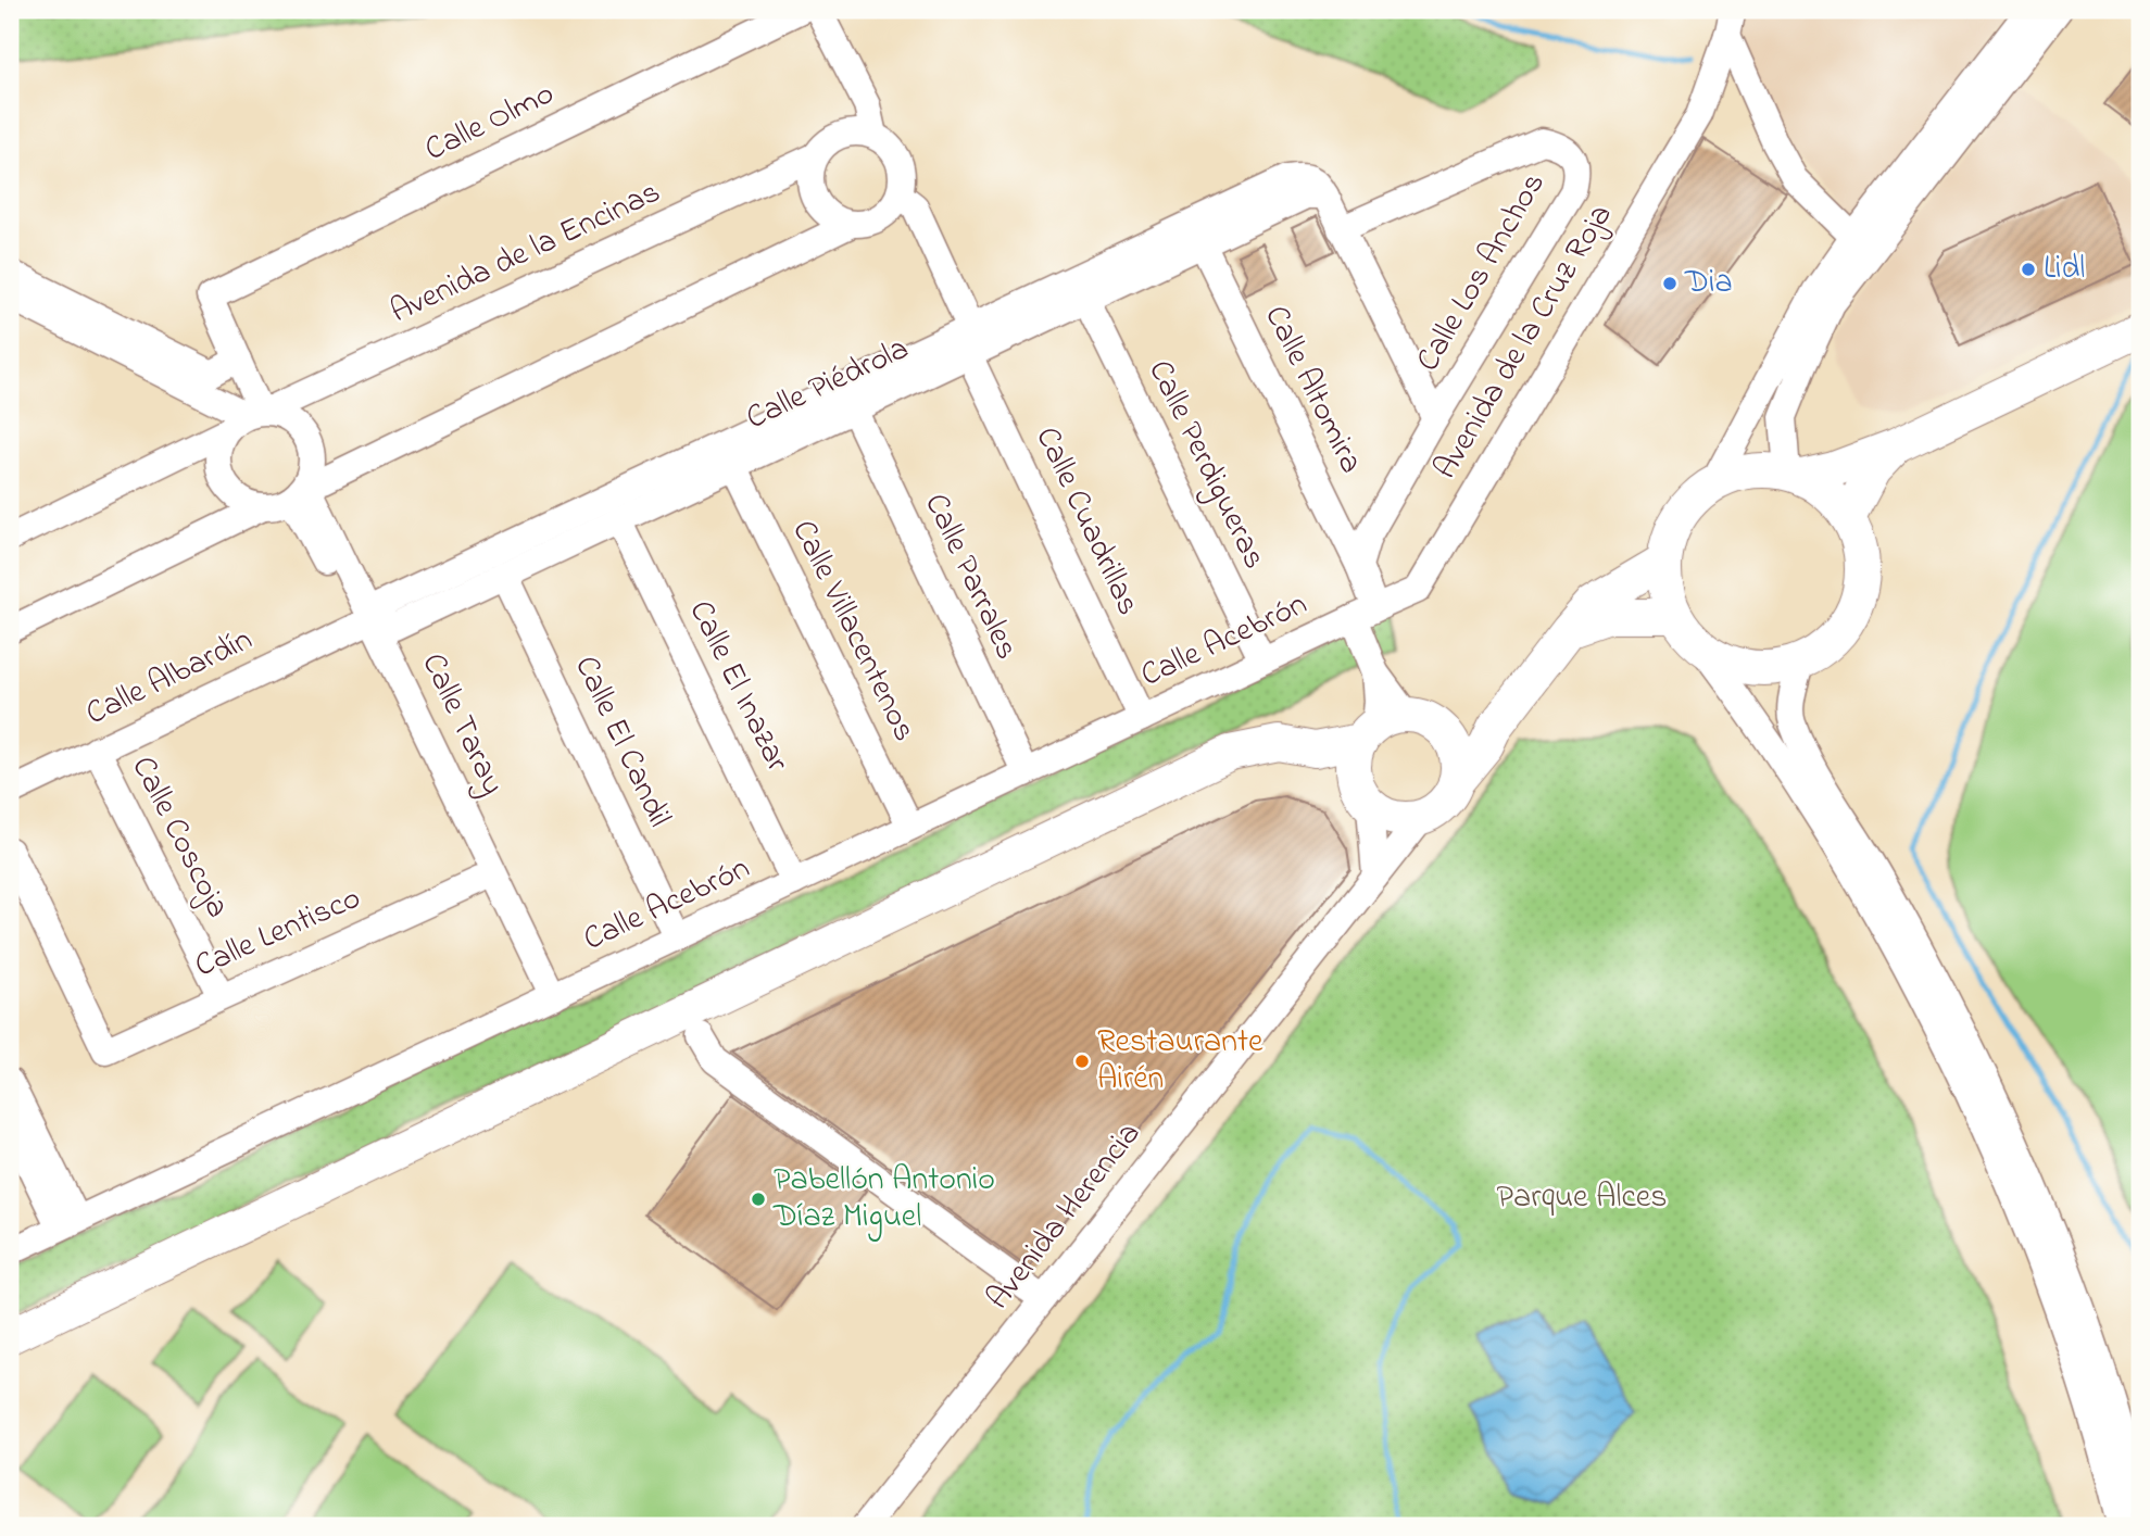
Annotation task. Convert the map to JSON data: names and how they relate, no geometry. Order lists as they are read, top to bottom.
{
  "streets": {
    "street": [
      "Calle Olmo",
      "Avenida de la Encinas",
      "Calle Los Anchos",
      "Avenida de la Cruz Roja",
      "Calle Piédrola",
      "Calle Altomira",
      "Calle Perdigueras",
      "Calle Cuadrillas",
      "Calle Parrales",
      "Calle Villacentenos",
      "Calle Acebrón",
      "Calle Albardín",
      "Calle El Inazar",
      "Calle Taray",
      "Calle El Candil",
      "Calle Coscoja",
      "Calle Lentisco",
      "Avenida Herencia"
    ]
  },
  "crossings": [
    ["Avenida de la Encinas", "Calle Taray"],
    ["Calle Los Anchos", "Calle Altomira"],
    ["Avenida de la Cruz Roja", "Calle Acebrón"],
    ["Calle Piédrola", "Calle Altomira"],
    ["Calle Piédrola", "Calle Perdigueras"],
    ["Calle Piédrola", "Calle Cuadrillas"],
    ["Calle Piédrola", "Calle Parrales"],
    ["Calle Piédrola", "Calle Villacentenos"],
    ["Calle Piédrola", "Calle Albardín"],
    ["Calle Piédrola", "Calle El Inazar"],
    ["Calle Piédrola", "Calle Taray"],
    ["Calle Piédrola", "Calle El Candil"],
    ["Calle Perdigueras", "Calle Acebrón"],
    ["Calle Cuadrillas", "Calle Acebrón"],
    ["Calle Parrales", "Calle Acebrón"],
    ["Calle Villacentenos", "Calle Acebrón"],
    ["Calle Acebrón", "Calle El Inazar"],
    ["Calle Acebrón", "Calle Taray"],
    ["Calle Acebrón", "Calle El Candil"],
    ["Calle Albardín", "Calle Taray"],
    ["Calle Albardín", "Calle Coscoja"],
    ["Calle Taray", "Calle Lentisco"],
    ["Calle Coscoja", "Calle Lentisco"]
  ],
  "parks": ["Parque Alces"],
  "places": [
    "Lidl",
    "Dia",
    "Restaurante Airén",
    "Pabellón Antonio Díaz Miguel"
  ]
}
